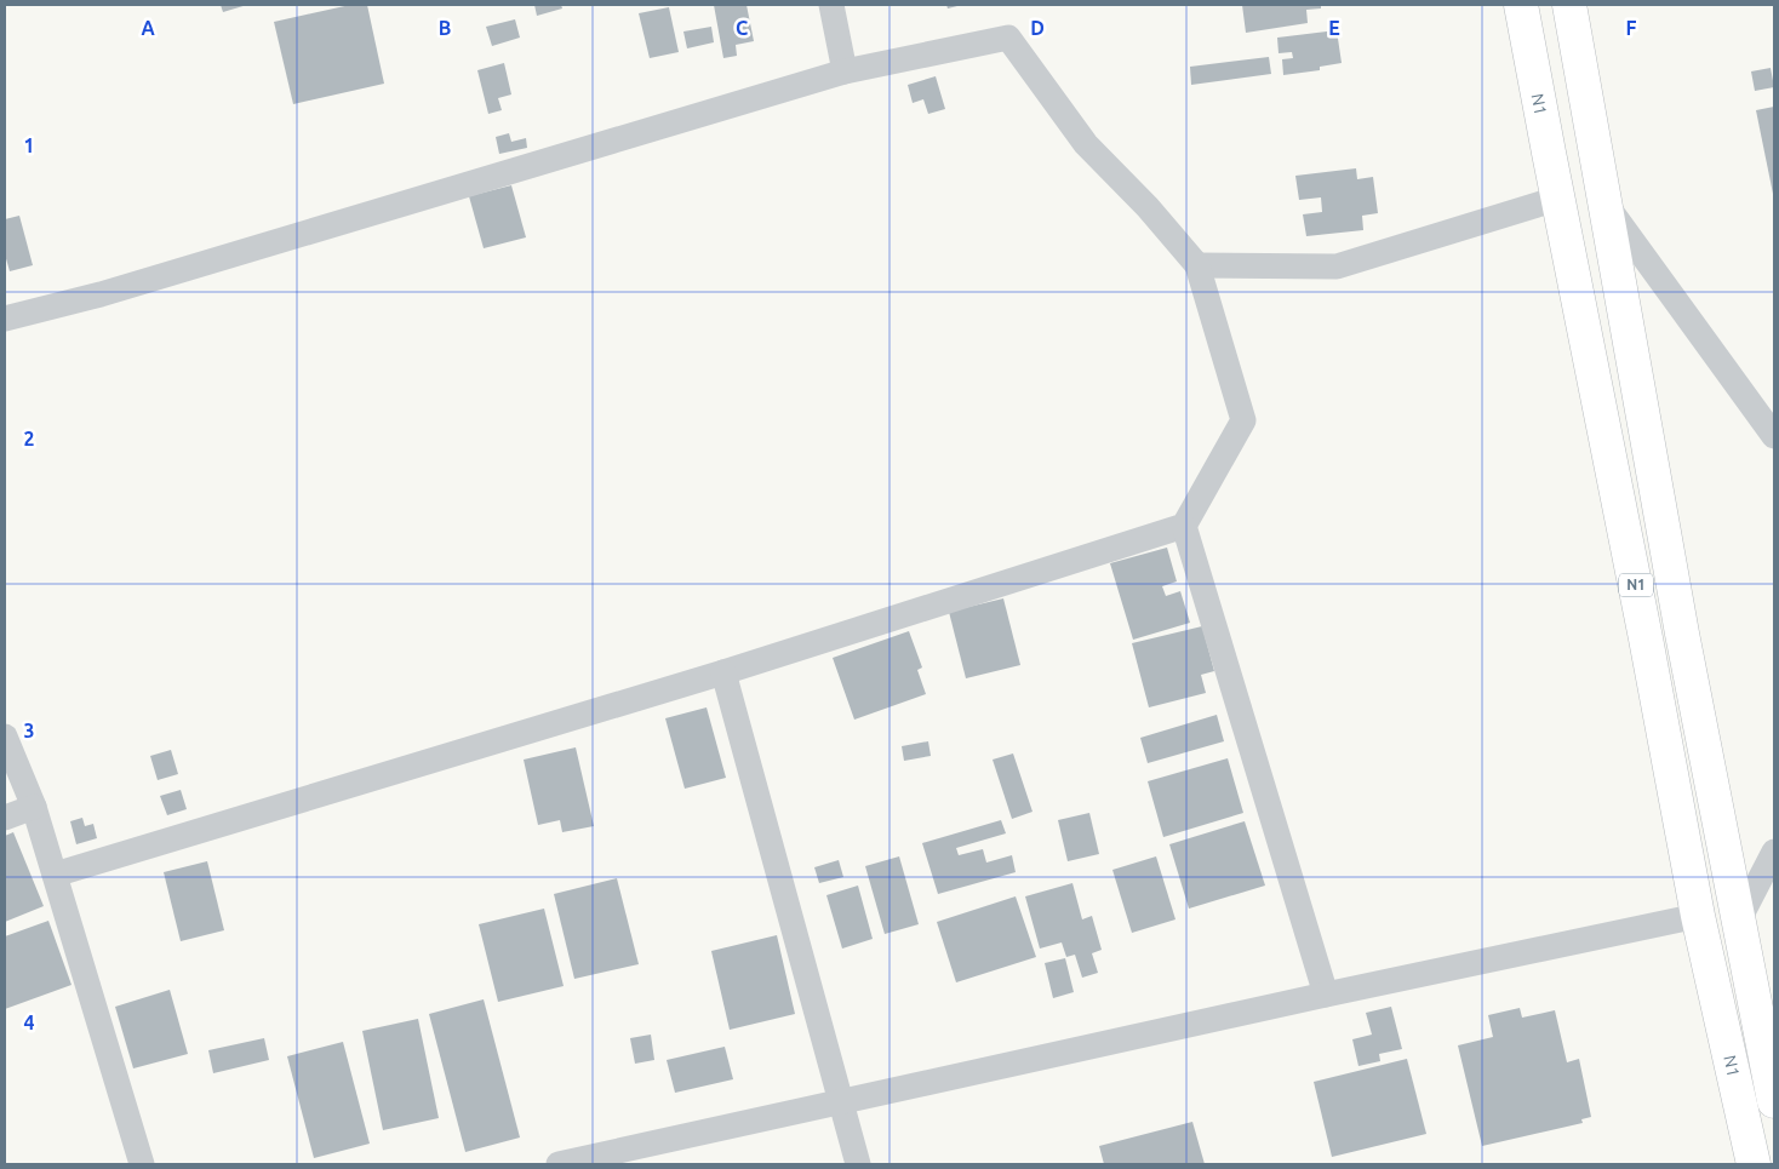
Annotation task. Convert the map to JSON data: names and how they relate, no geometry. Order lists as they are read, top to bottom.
{
  "streets": {
    "highway": ["N1"]
  },
  "grid": {
    "columns": [
      "A",
      "B",
      "C",
      "D",
      "E",
      "F"
    ],
    "rows": [
      "1",
      "2",
      "3",
      "4"
    ]
  }
}
